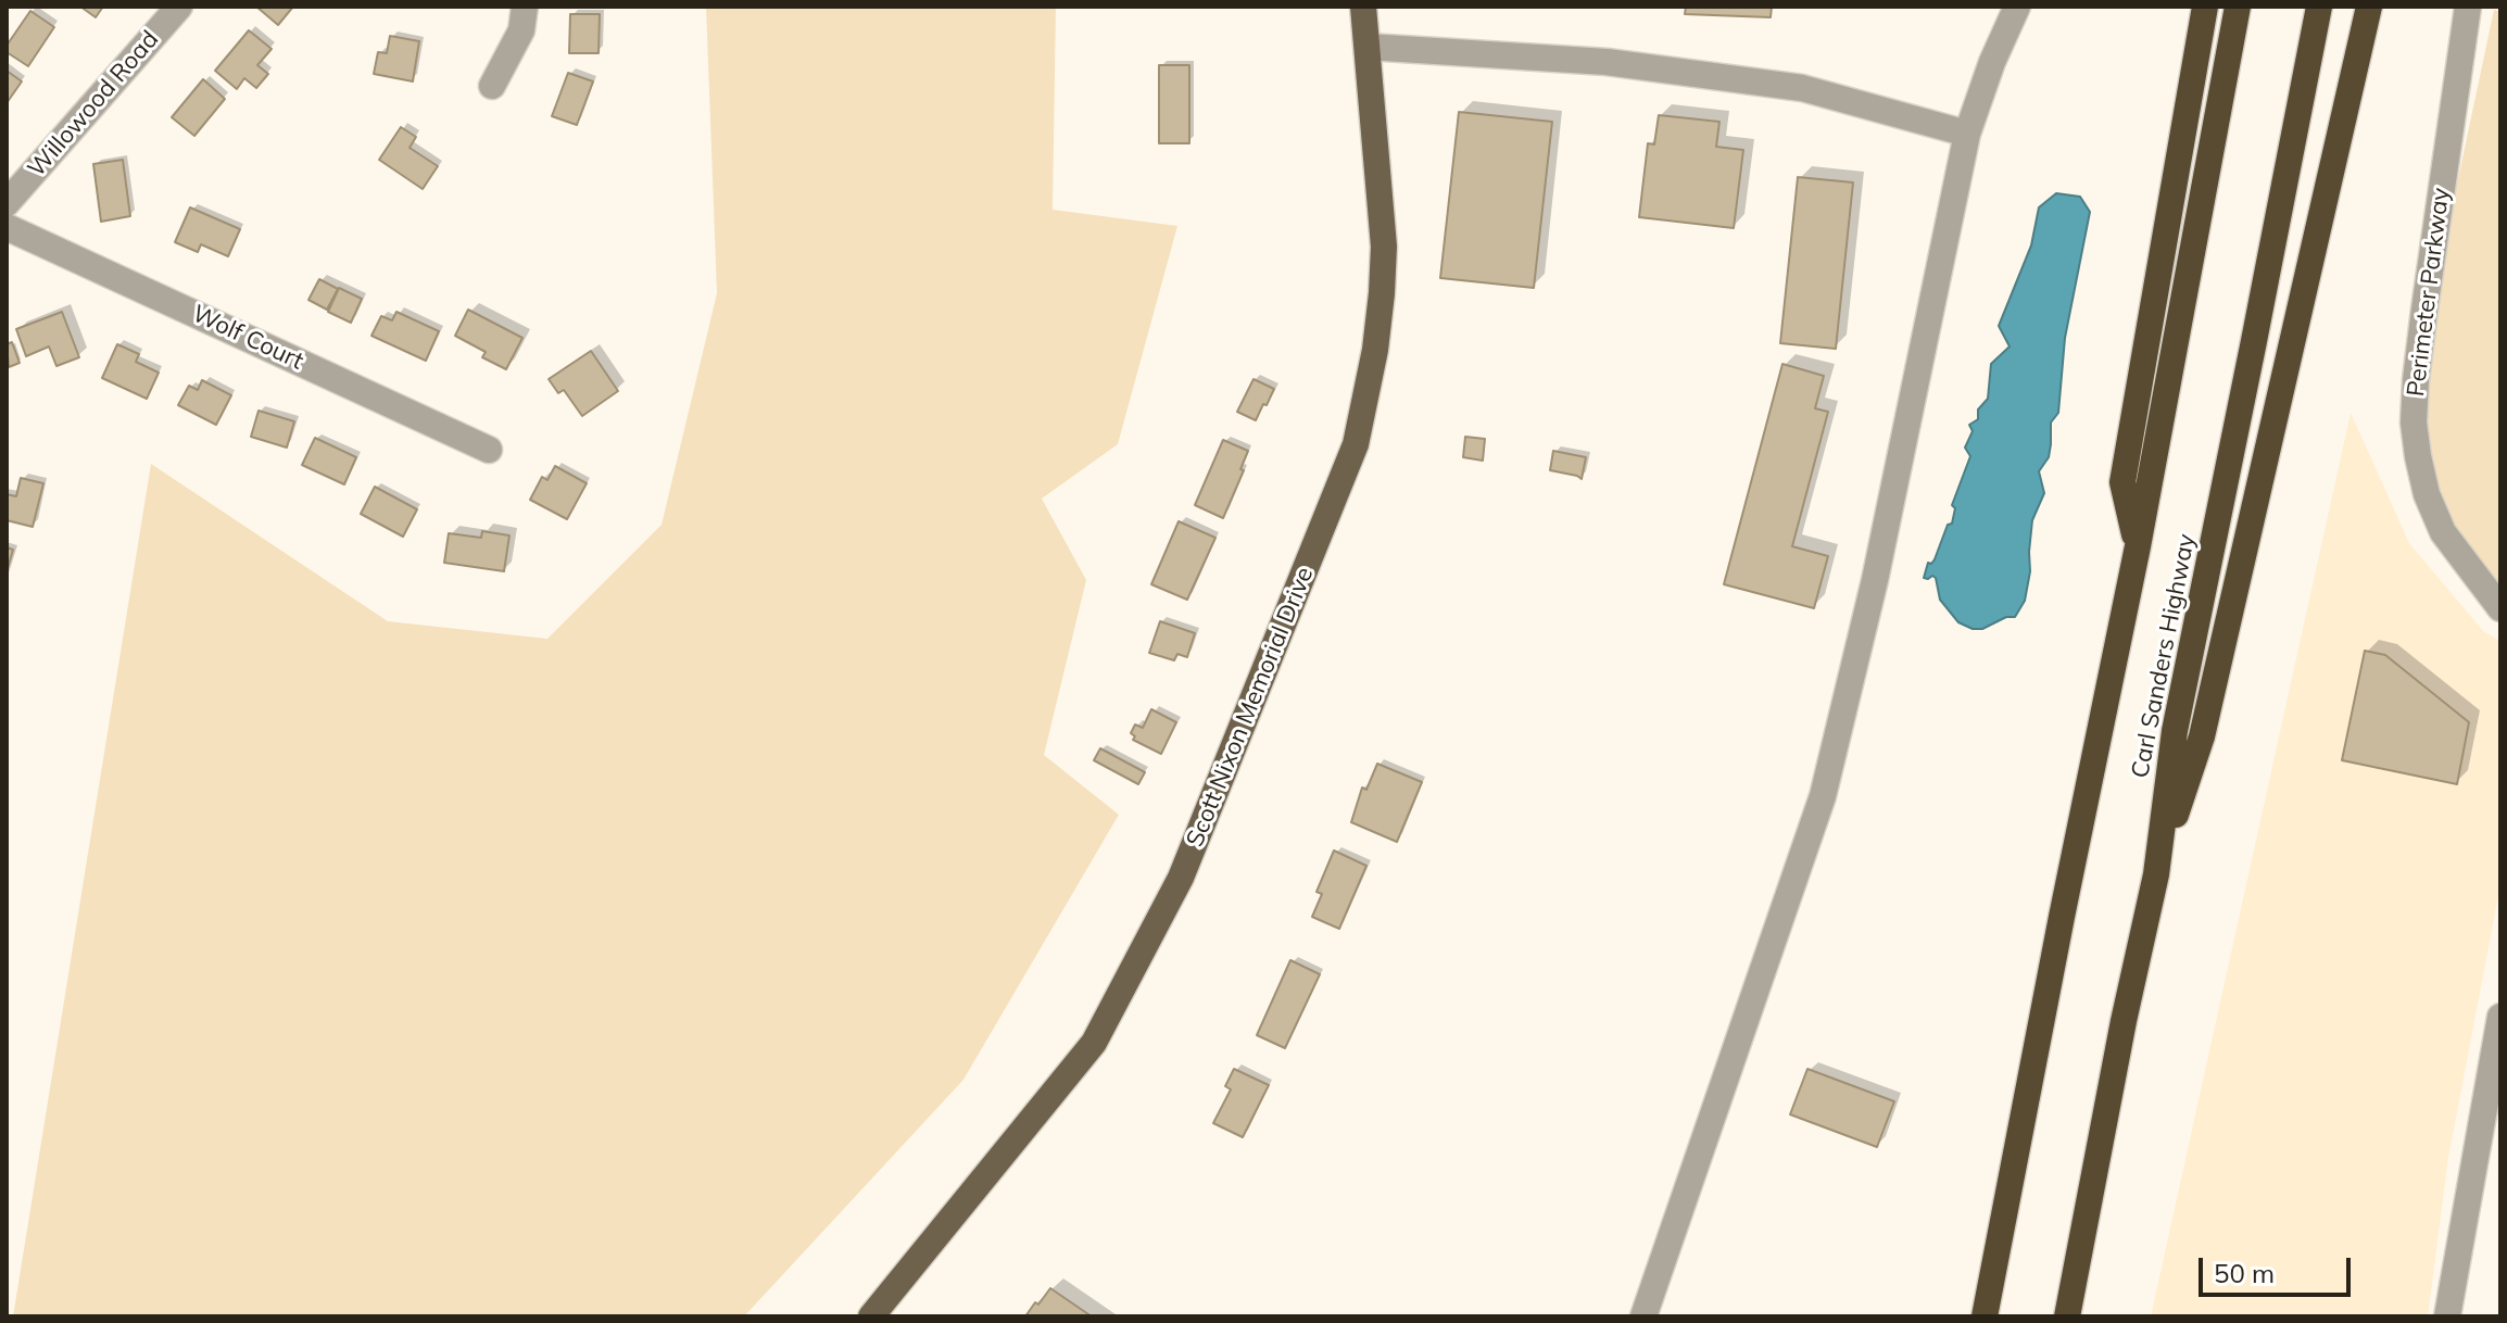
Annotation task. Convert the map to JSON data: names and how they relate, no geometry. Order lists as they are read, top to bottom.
{
  "streets": {
    "highway": ["Carl Sanders Highway"],
    "main road": ["Scott Nixon Memorial Drive"],
    "street": ["Willowood Road", "Perimeter Parkway", "Wolf Court"]
  },
  "scale_bar": "50 m"
}
